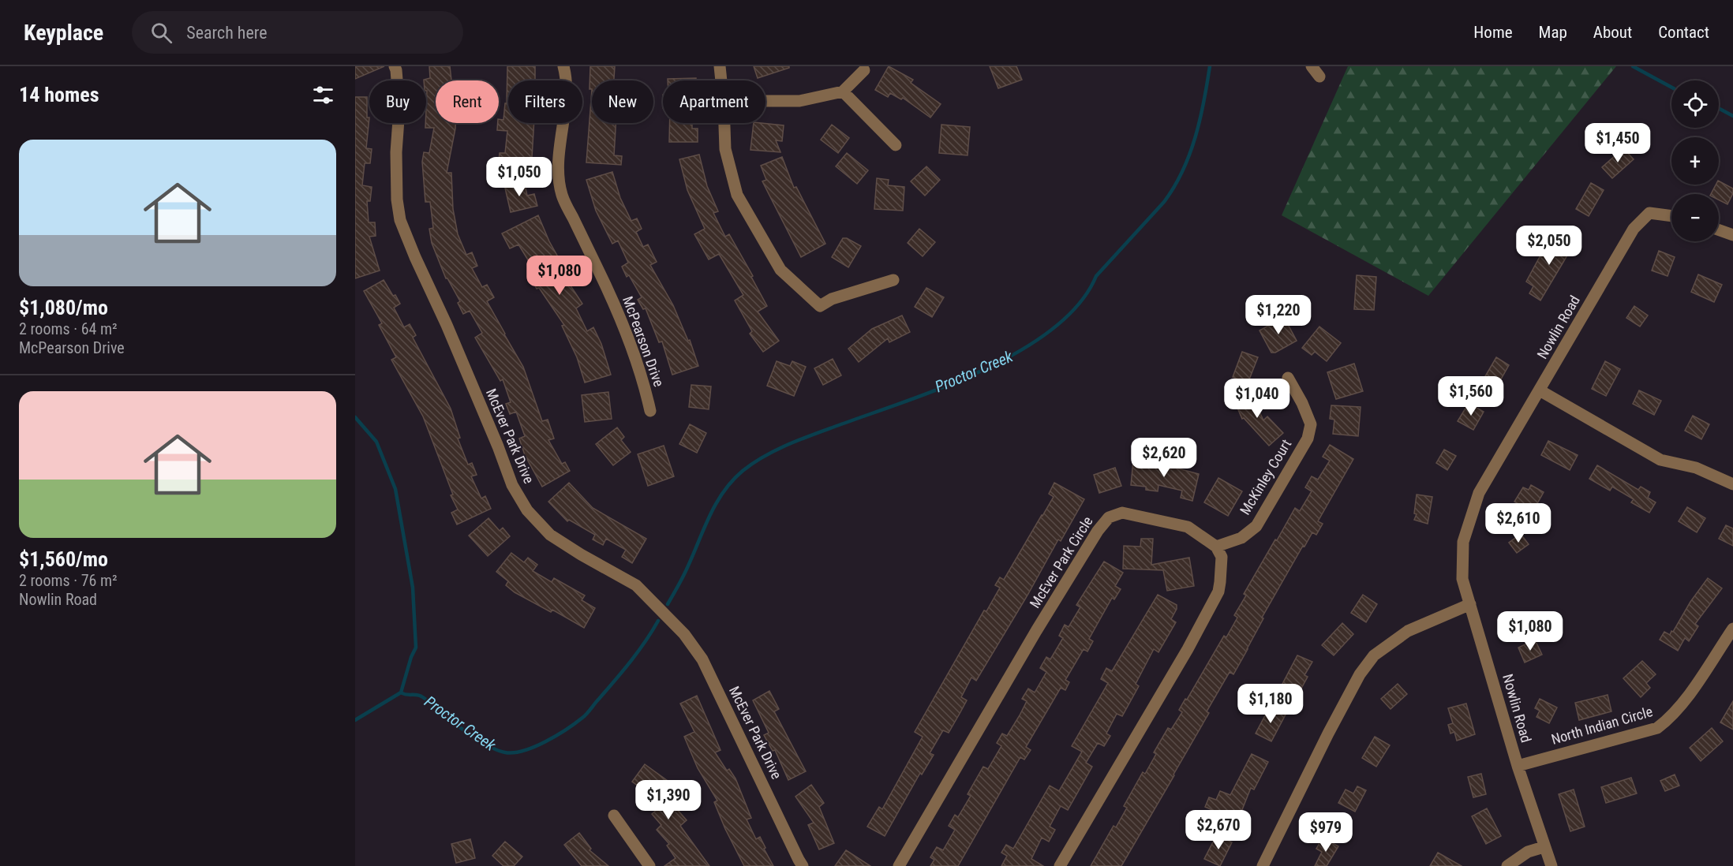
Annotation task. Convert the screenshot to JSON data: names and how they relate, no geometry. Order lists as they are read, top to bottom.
{
  "streets": {
    "street": [
      "Nowlin Road",
      "McPearson Drive",
      "McEver Park Drive",
      "McKinley Court",
      "McEver Park Circle",
      "North Indian Circle"
    ]
  },
  "crossings": [
    ["Nowlin Road", "North Indian Circle"],
    ["McKinley Court", "McEver Park Circle"]
  ],
  "water": ["Proctor Creek"],
  "page": {
    "header": "Keyplace",
    "search": "Search here",
    "nav": [
      "Home",
      "Map",
      "About",
      "Contact"
    ],
    "heading": "14 homes",
    "map_buttons": ["+", "−"],
    "chip": [
      "Buy",
      "Rent",
      "Filters",
      "New",
      "Apartment"
    ],
    "list": [
      {
        "name": "$1,080/mo",
        "note": "2 rooms · 64 m² · McPearson Drive"
      },
      {
        "name": "$1,560/mo",
        "note": "2 rooms · 76 m² · Nowlin Road"
      }
    ],
    "price": [
      "$1,450",
      "$1,050",
      "$2,050",
      "$1,080",
      "$1,220",
      "$1,560",
      "$1,040",
      "$2,620",
      "$2,610",
      "$1,080",
      "$1,180",
      "$1,390",
      "$2,670",
      "$979"
    ]
  }
}
